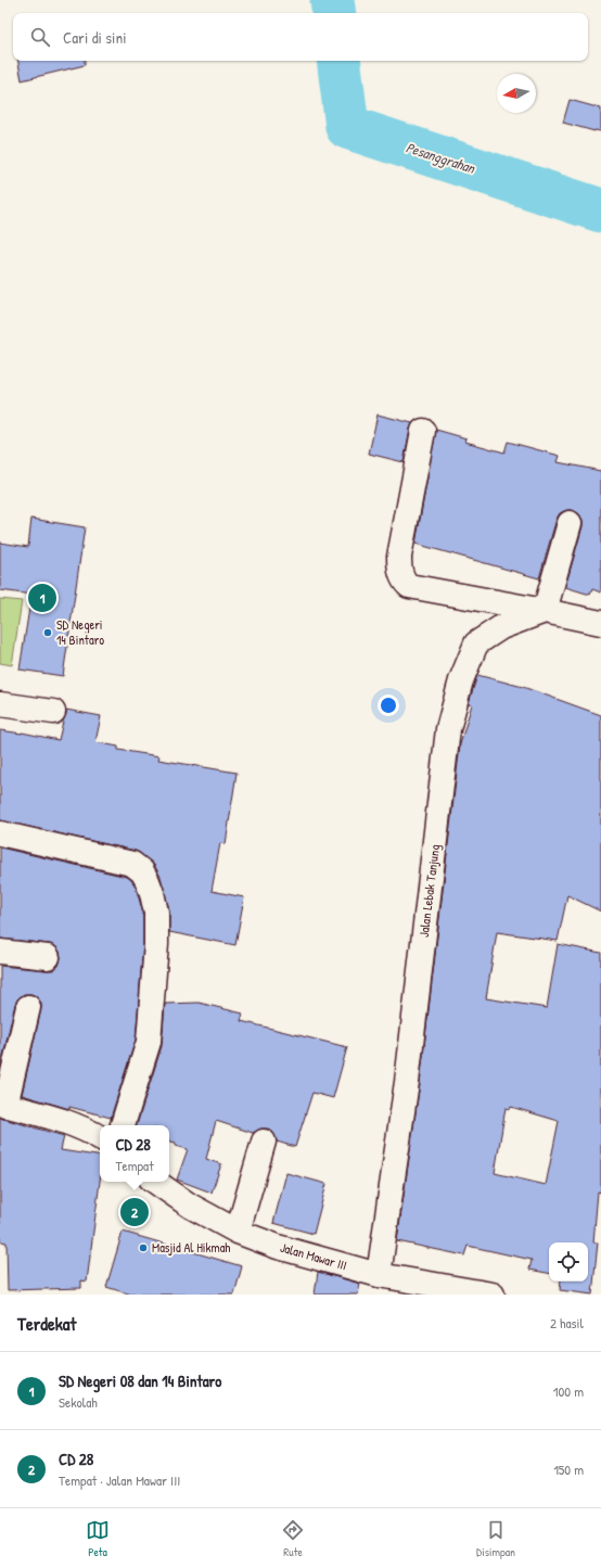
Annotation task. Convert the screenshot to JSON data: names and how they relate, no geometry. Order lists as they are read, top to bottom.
{
  "streets": {
    "street": ["Jalan Lebak Tanjung", "Jalan Mawar III"]
  },
  "crossings": [
    ["Jalan Lebak Tanjung", "Jalan Mawar III"]
  ],
  "water": ["Pesanggrahan"],
  "places": ["SD Negeri 14 Bintaro", "Masjid Al Hikmah"],
  "north": "left",
  "page": {
    "search": "Cari di sini",
    "pins": ["1", "2"],
    "popup": ["CD 28", "Tempat"],
    "heading": ["Terdekat", "2 hasil"],
    "list": [
      {
        "mark": "1",
        "name": "SD Negeri 08 dan 14 Bintaro",
        "note": "Sekolah",
        "value": "100 m"
      },
      {
        "mark": "2",
        "name": "CD 28",
        "note": "Tempat · Jalan Mawar III",
        "value": "150 m"
      }
    ],
    "nav": ["Peta", "Rute", "Disimpan"]
  }
}
